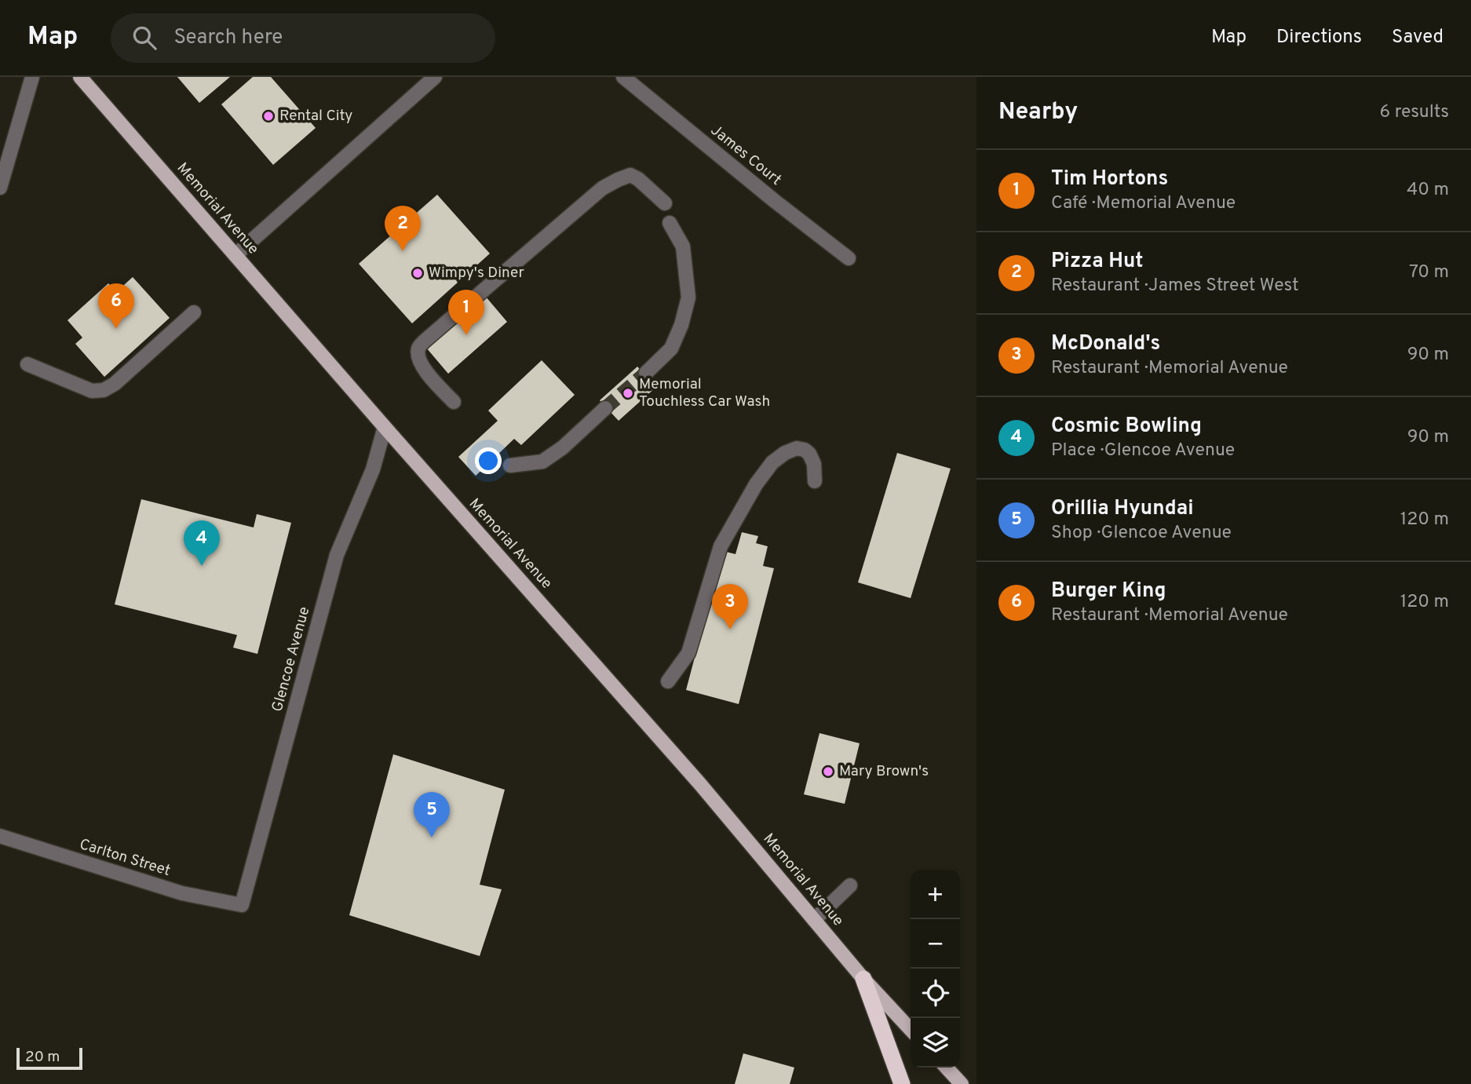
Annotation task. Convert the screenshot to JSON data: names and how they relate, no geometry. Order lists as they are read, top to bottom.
{
  "streets": {
    "main road": ["Memorial Avenue"],
    "street": ["James Court", "Glencoe Avenue", "Carlton Street"]
  },
  "crossings": [
    ["Memorial Avenue", "Glencoe Avenue"],
    ["Glencoe Avenue", "Carlton Street"]
  ],
  "places": [
    "Rental City",
    "Wimpy's Diner",
    "Memorial Touchless Car Wash",
    "Mary Brown's"
  ],
  "scale_bar": "20 m",
  "page": {
    "header": "Map",
    "search": "Search here",
    "nav": ["Map", "Directions", "Saved"],
    "heading": ["Nearby", "6 results"],
    "list": [
      {
        "mark": "1",
        "name": "Tim Hortons",
        "note": "Café · Memorial Avenue",
        "value": "40 m"
      },
      {
        "mark": "2",
        "name": "Pizza Hut",
        "note": "Restaurant · James Street West",
        "value": "70 m"
      },
      {
        "mark": "3",
        "name": "McDonald's",
        "note": "Restaurant · Memorial Avenue",
        "value": "90 m"
      },
      {
        "mark": "4",
        "name": "Cosmic Bowling",
        "note": "Place · Glencoe Avenue",
        "value": "90 m"
      },
      {
        "mark": "5",
        "name": "Orillia Hyundai",
        "note": "Shop · Glencoe Avenue",
        "value": "120 m"
      },
      {
        "mark": "6",
        "name": "Burger King",
        "note": "Restaurant · Memorial Avenue",
        "value": "120 m"
      }
    ],
    "pins": [
      "2",
      "6",
      "1",
      "4",
      "3",
      "5"
    ],
    "map_buttons": ["+", "−"],
    "scale": "20 m"
  }
}
